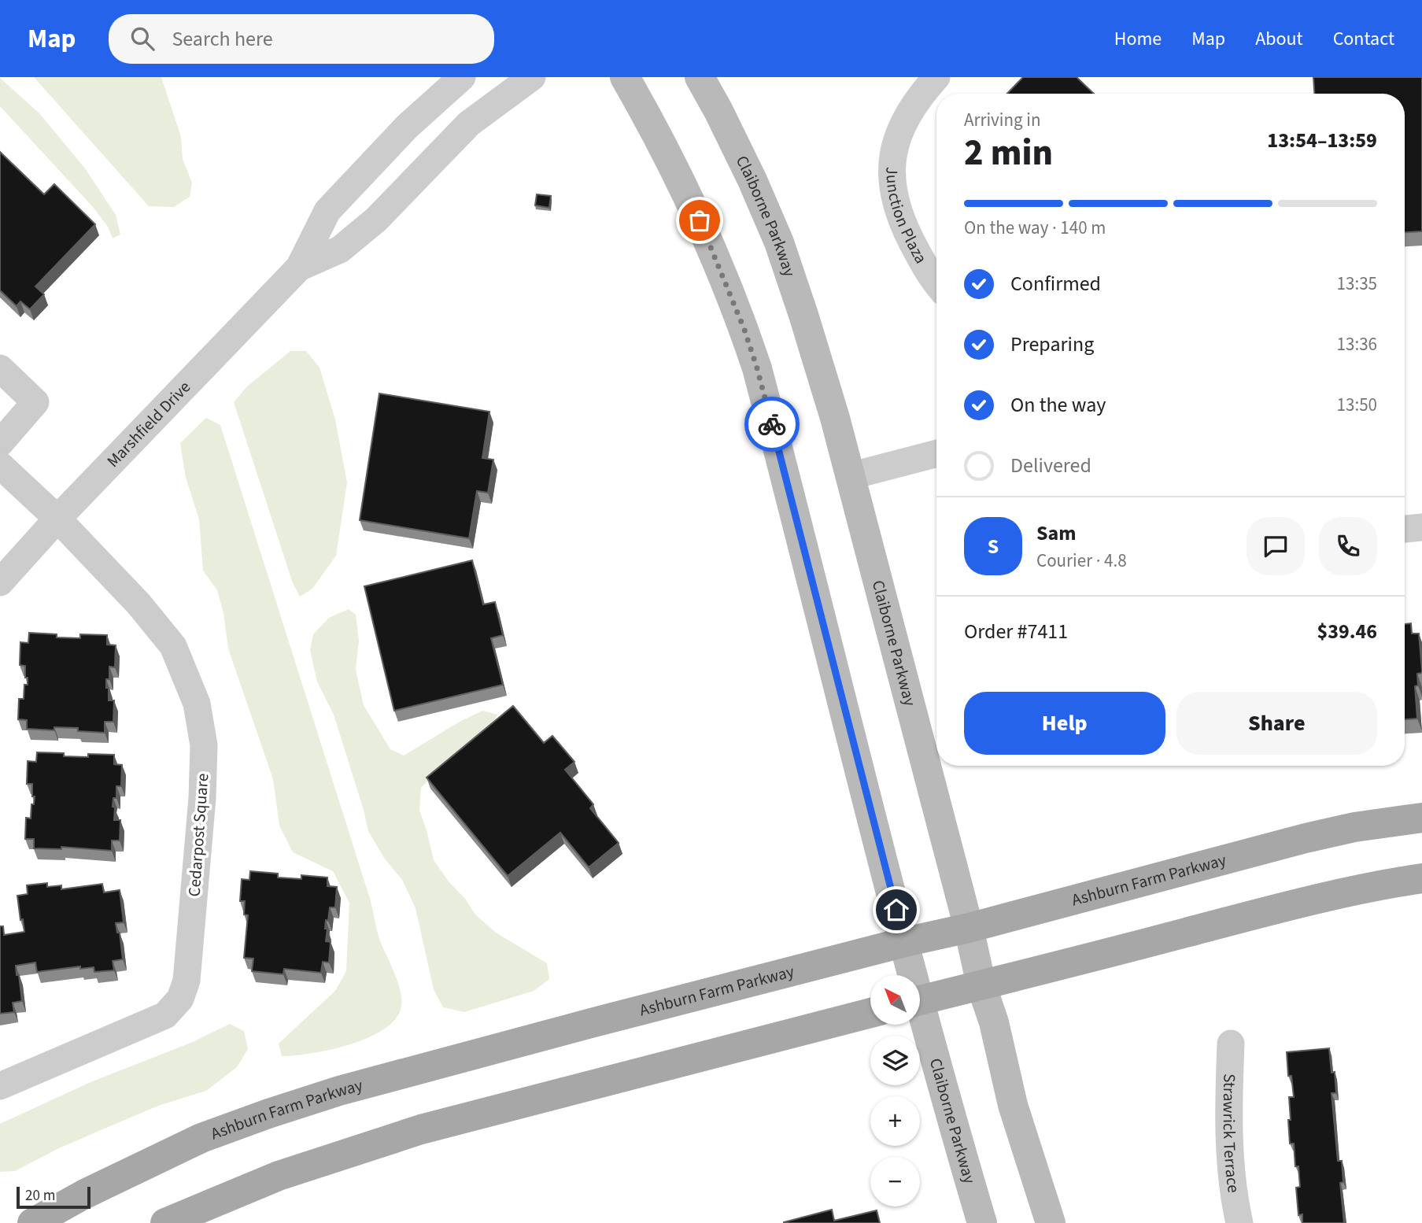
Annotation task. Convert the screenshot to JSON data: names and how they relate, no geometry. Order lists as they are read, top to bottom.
{
  "streets": {
    "main road": ["Claiborne Parkway", "Ashburn Farm Parkway"],
    "street": [
      "Junction Plaza",
      "Marshfield Drive",
      "Cedarpost Square",
      "Strawrick Terrace"
    ]
  },
  "crossings": [
    ["Claiborne Parkway", "Ashburn Farm Parkway"],
    ["Marshfield Drive", "Cedarpost Square"]
  ],
  "scale_bar": "20 m",
  "north": "top left",
  "page": {
    "header": "Map",
    "search": "Search here",
    "nav": [
      "Home",
      "Map",
      "About",
      "Contact"
    ],
    "heading": ["2 min", "Arriving in", "13:54–13:59"],
    "panel": [
      "Sam",
      "Courier · 4.8",
      "Order #7411",
      "$39.46"
    ],
    "bar": "On the way · 140 m",
    "list": [
      ["Confirmed", "13:35"],
      ["Preparing", "13:36"],
      ["On the way", "13:50"],
      "Delivered"
    ],
    "round": "S",
    "buttons": ["Help", "Share"],
    "map_buttons": ["+", "−"],
    "scale": "20 m"
  }
}
